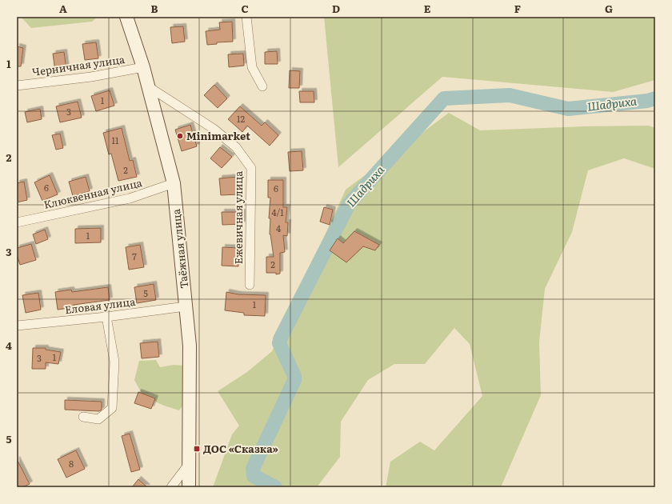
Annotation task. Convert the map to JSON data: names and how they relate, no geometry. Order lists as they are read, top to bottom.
{
  "streets": {
    "street": [
      "Черничная улица",
      "Клюквенная улица",
      "Ежевичная улица",
      "Таёжная улица",
      "Еловая улица"
    ]
  },
  "crossings": [
    ["Черничная улица", "Таёжная улица"],
    ["Клюквенная улица", "Таёжная улица"],
    ["Ежевичная улица", "Таёжная улица"],
    ["Таёжная улица", "Еловая улица"]
  ],
  "water": ["Шадриха"],
  "places": {
    "other": ["Minimarket"],
    "transit": ["ДОС «Сказка»"]
  },
  "house_numbers": [
    "1",
    "3",
    "12",
    "11",
    "2",
    "6",
    "6",
    "4/1",
    "4",
    "1",
    "7",
    "2",
    "5",
    "1",
    "1",
    "3",
    "8"
  ],
  "grid": {
    "columns": [
      "A",
      "B",
      "C",
      "D",
      "E",
      "F",
      "G"
    ],
    "rows": [
      "1",
      "2",
      "3",
      "4",
      "5"
    ]
  }
}
